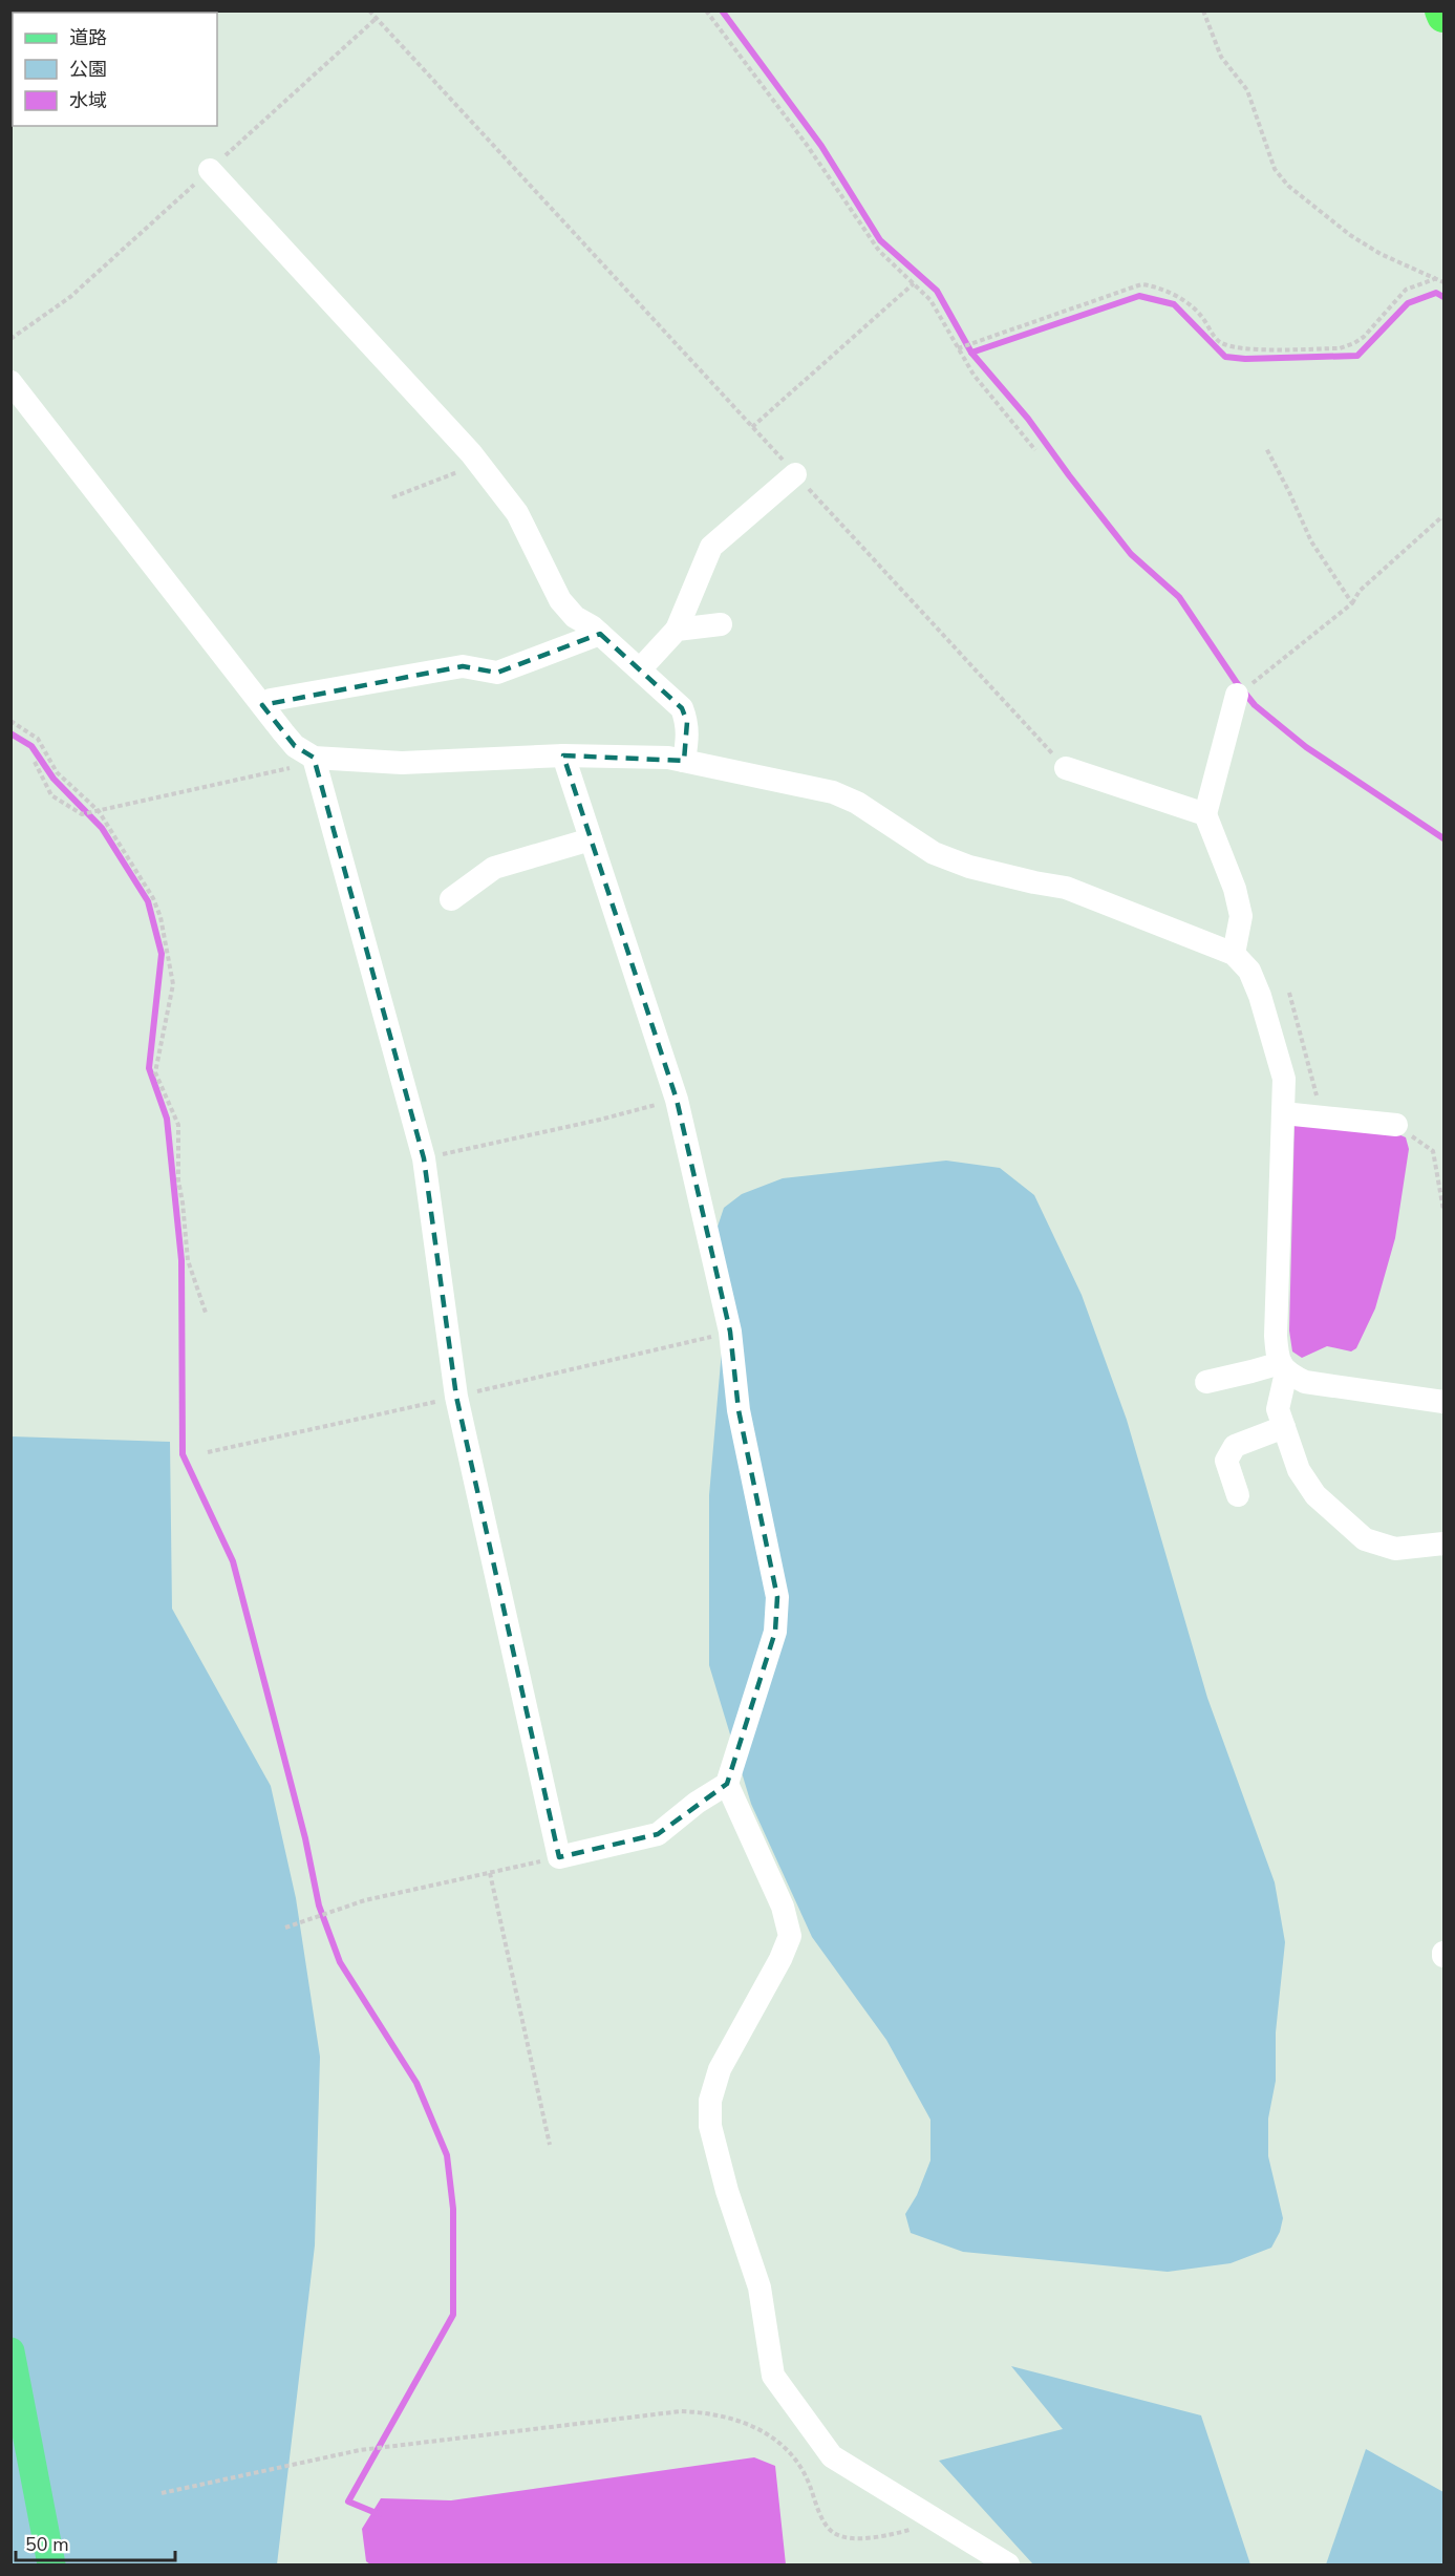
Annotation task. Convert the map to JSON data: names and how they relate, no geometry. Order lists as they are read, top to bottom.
{
  "legend": ["道路", "公園", "水域"],
  "scale_bar": "50 m"
}
